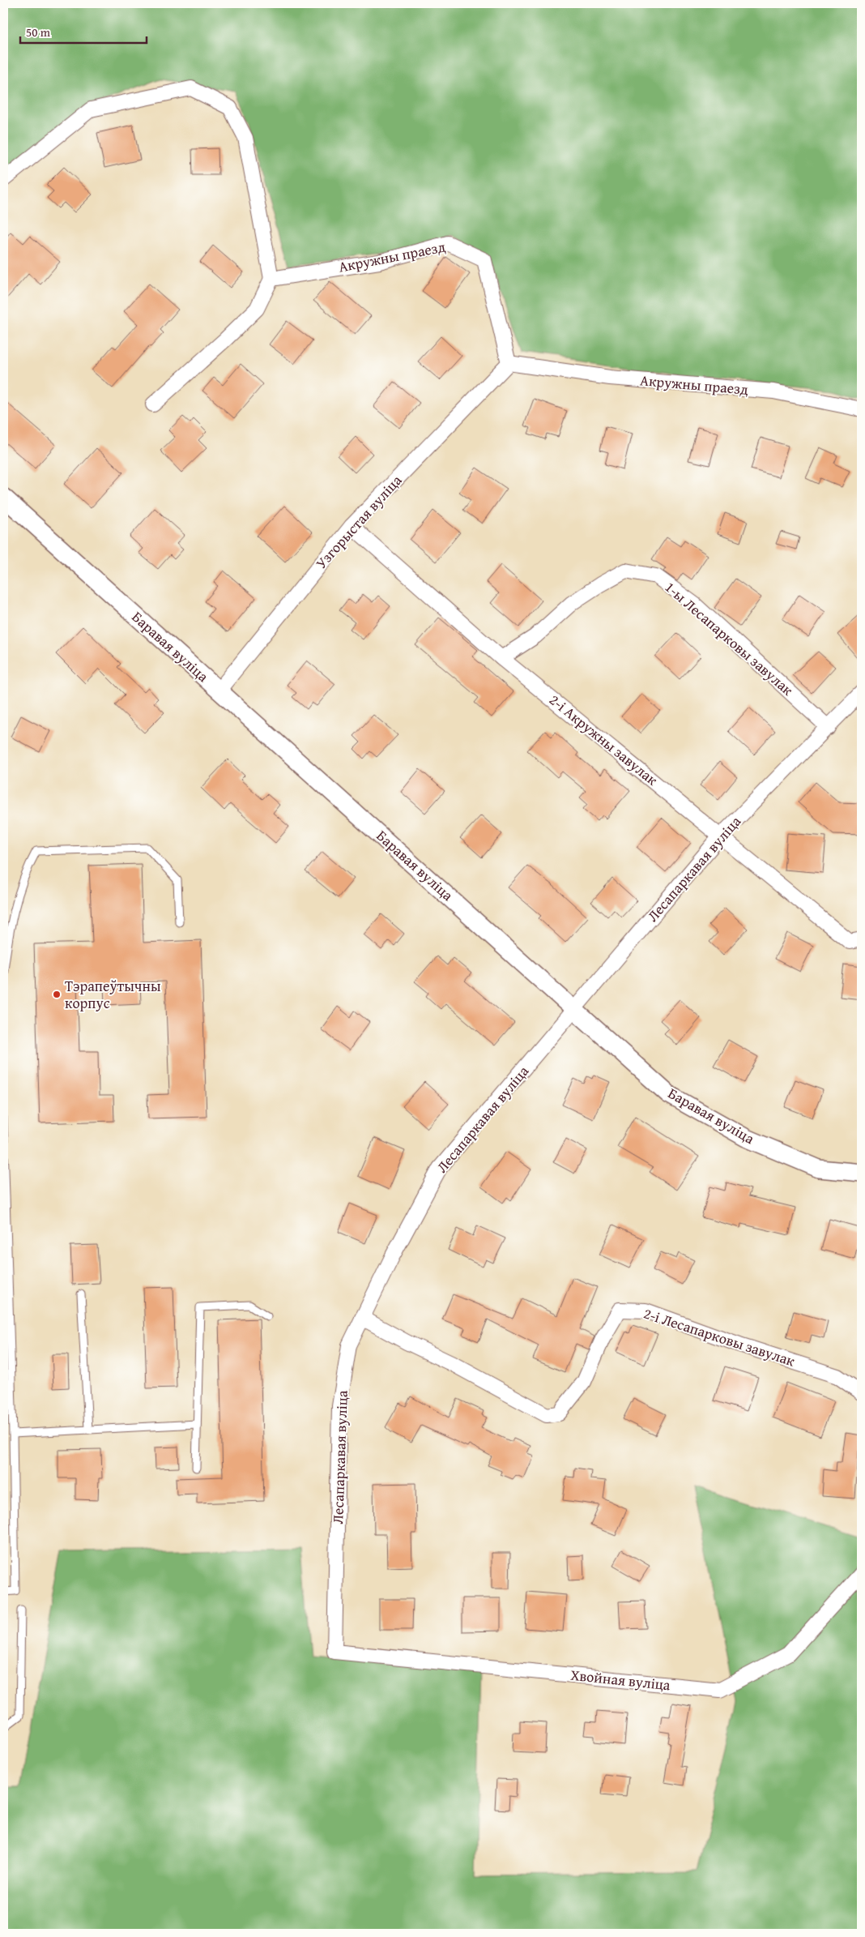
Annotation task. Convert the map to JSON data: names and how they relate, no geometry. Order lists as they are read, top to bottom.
{
  "streets": {
    "street": [
      "Акружны праезд",
      "Узгорыстая вуліца",
      "1-ы Лесапарковы завулак",
      "Баравая вуліца",
      "2-і Акружны завулак",
      "Лесапаркавая вуліца",
      "2-і Лесапарковы завулак",
      "Хвойная вуліца"
    ]
  },
  "crossings": [
    ["Акружны праезд", "Узгорыстая вуліца"],
    ["Узгорыстая вуліца", "Баравая вуліца"],
    ["Узгорыстая вуліца", "2-і Акружны завулак"],
    ["1-ы Лесапарковы завулак", "2-і Акружны завулак"],
    ["1-ы Лесапарковы завулак", "Лесапаркавая вуліца"],
    ["Баравая вуліца", "Лесапаркавая вуліца"],
    ["2-і Акружны завулак", "Лесапаркавая вуліца"],
    ["Лесапаркавая вуліца", "2-і Лесапарковы завулак"],
    ["Лесапаркавая вуліца", "Хвойная вуліца"]
  ],
  "places": ["Тэрапеўтычны корпус"],
  "scale_bar": "50 m"
}
